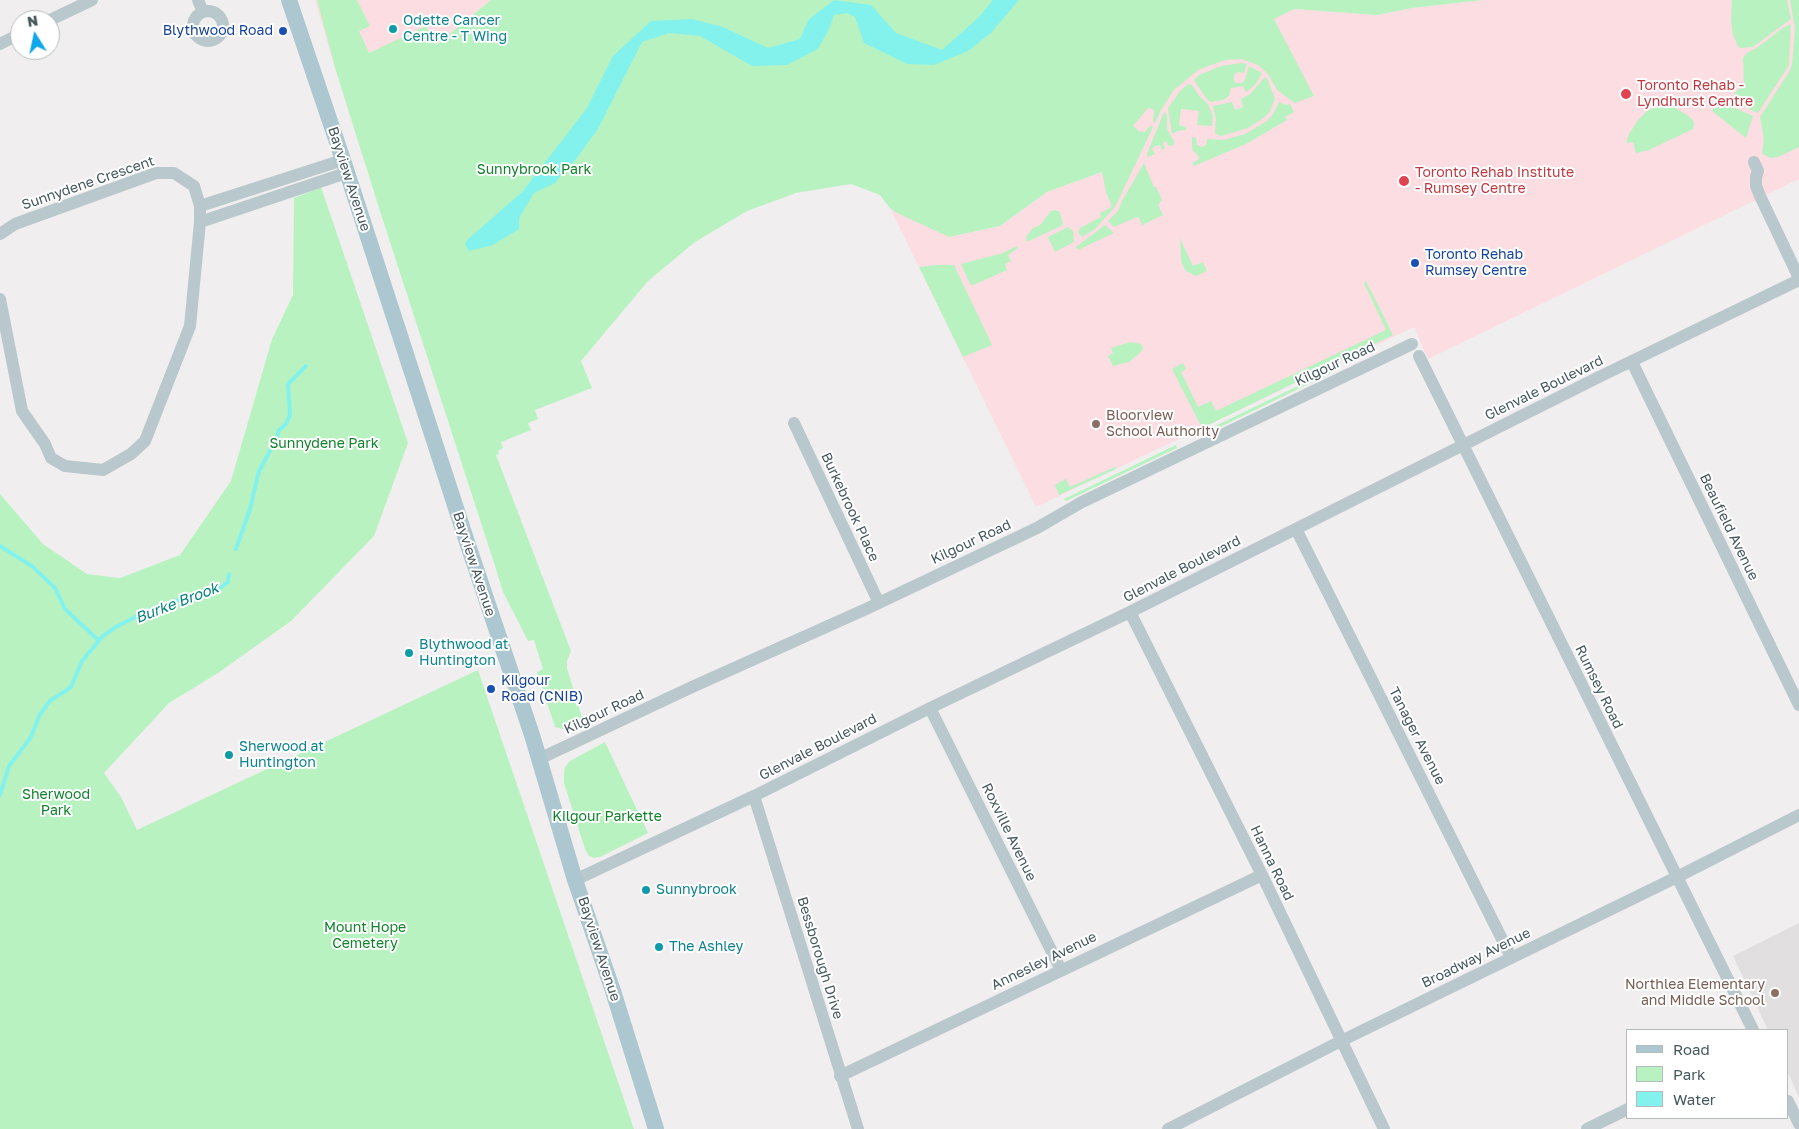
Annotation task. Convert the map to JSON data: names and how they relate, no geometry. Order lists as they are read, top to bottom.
{
  "streets": {
    "main road": ["Bayview Avenue"],
    "street": [
      "Sunnydene Crescent",
      "Kilgour Road",
      "Glenvale Boulevard",
      "Burkebrook Place",
      "Beaufield Avenue",
      "Rumsey Road",
      "Tanager Avenue",
      "Roxville Avenue",
      "Hanna Road",
      "Bessborough Drive",
      "Broadway Avenue",
      "Annesley Avenue"
    ]
  },
  "crossings": [
    ["Bayview Avenue", "Kilgour Road"],
    ["Bayview Avenue", "Glenvale Boulevard"],
    ["Kilgour Road", "Burkebrook Place"],
    ["Glenvale Boulevard", "Beaufield Avenue"],
    ["Glenvale Boulevard", "Rumsey Road"],
    ["Glenvale Boulevard", "Tanager Avenue"],
    ["Glenvale Boulevard", "Roxville Avenue"],
    ["Glenvale Boulevard", "Hanna Road"],
    ["Glenvale Boulevard", "Bessborough Drive"],
    ["Rumsey Road", "Broadway Avenue"],
    ["Tanager Avenue", "Broadway Avenue"],
    ["Roxville Avenue", "Annesley Avenue"],
    ["Hanna Road", "Broadway Avenue"],
    ["Hanna Road", "Annesley Avenue"],
    ["Bessborough Drive", "Annesley Avenue"]
  ],
  "water": ["Burke Brook"],
  "parks": [
    "Sunnybrook Park",
    "Sunnydene Park",
    "Sherwood Park",
    "Kilgour Parkette",
    "Mount Hope Cemetery"
  ],
  "places": [
    "Odette Cancer Centre - T Wing",
    "Blythwood Road",
    "Toronto Rehab - Lyndhurst Centre",
    "Toronto Rehab Institute - Rumsey Centre",
    "Toronto Rehab Rumsey Centre",
    "Bloorview School Authority",
    "Blythwood at Huntington",
    "Kilgour Road (CNIB)",
    "Sherwood at Huntington",
    "Sunnybrook",
    "The Ashley",
    "Northlea Elementary and Middle School"
  ],
  "legend": ["Road", "Park", "Water"],
  "north": "top"
}
